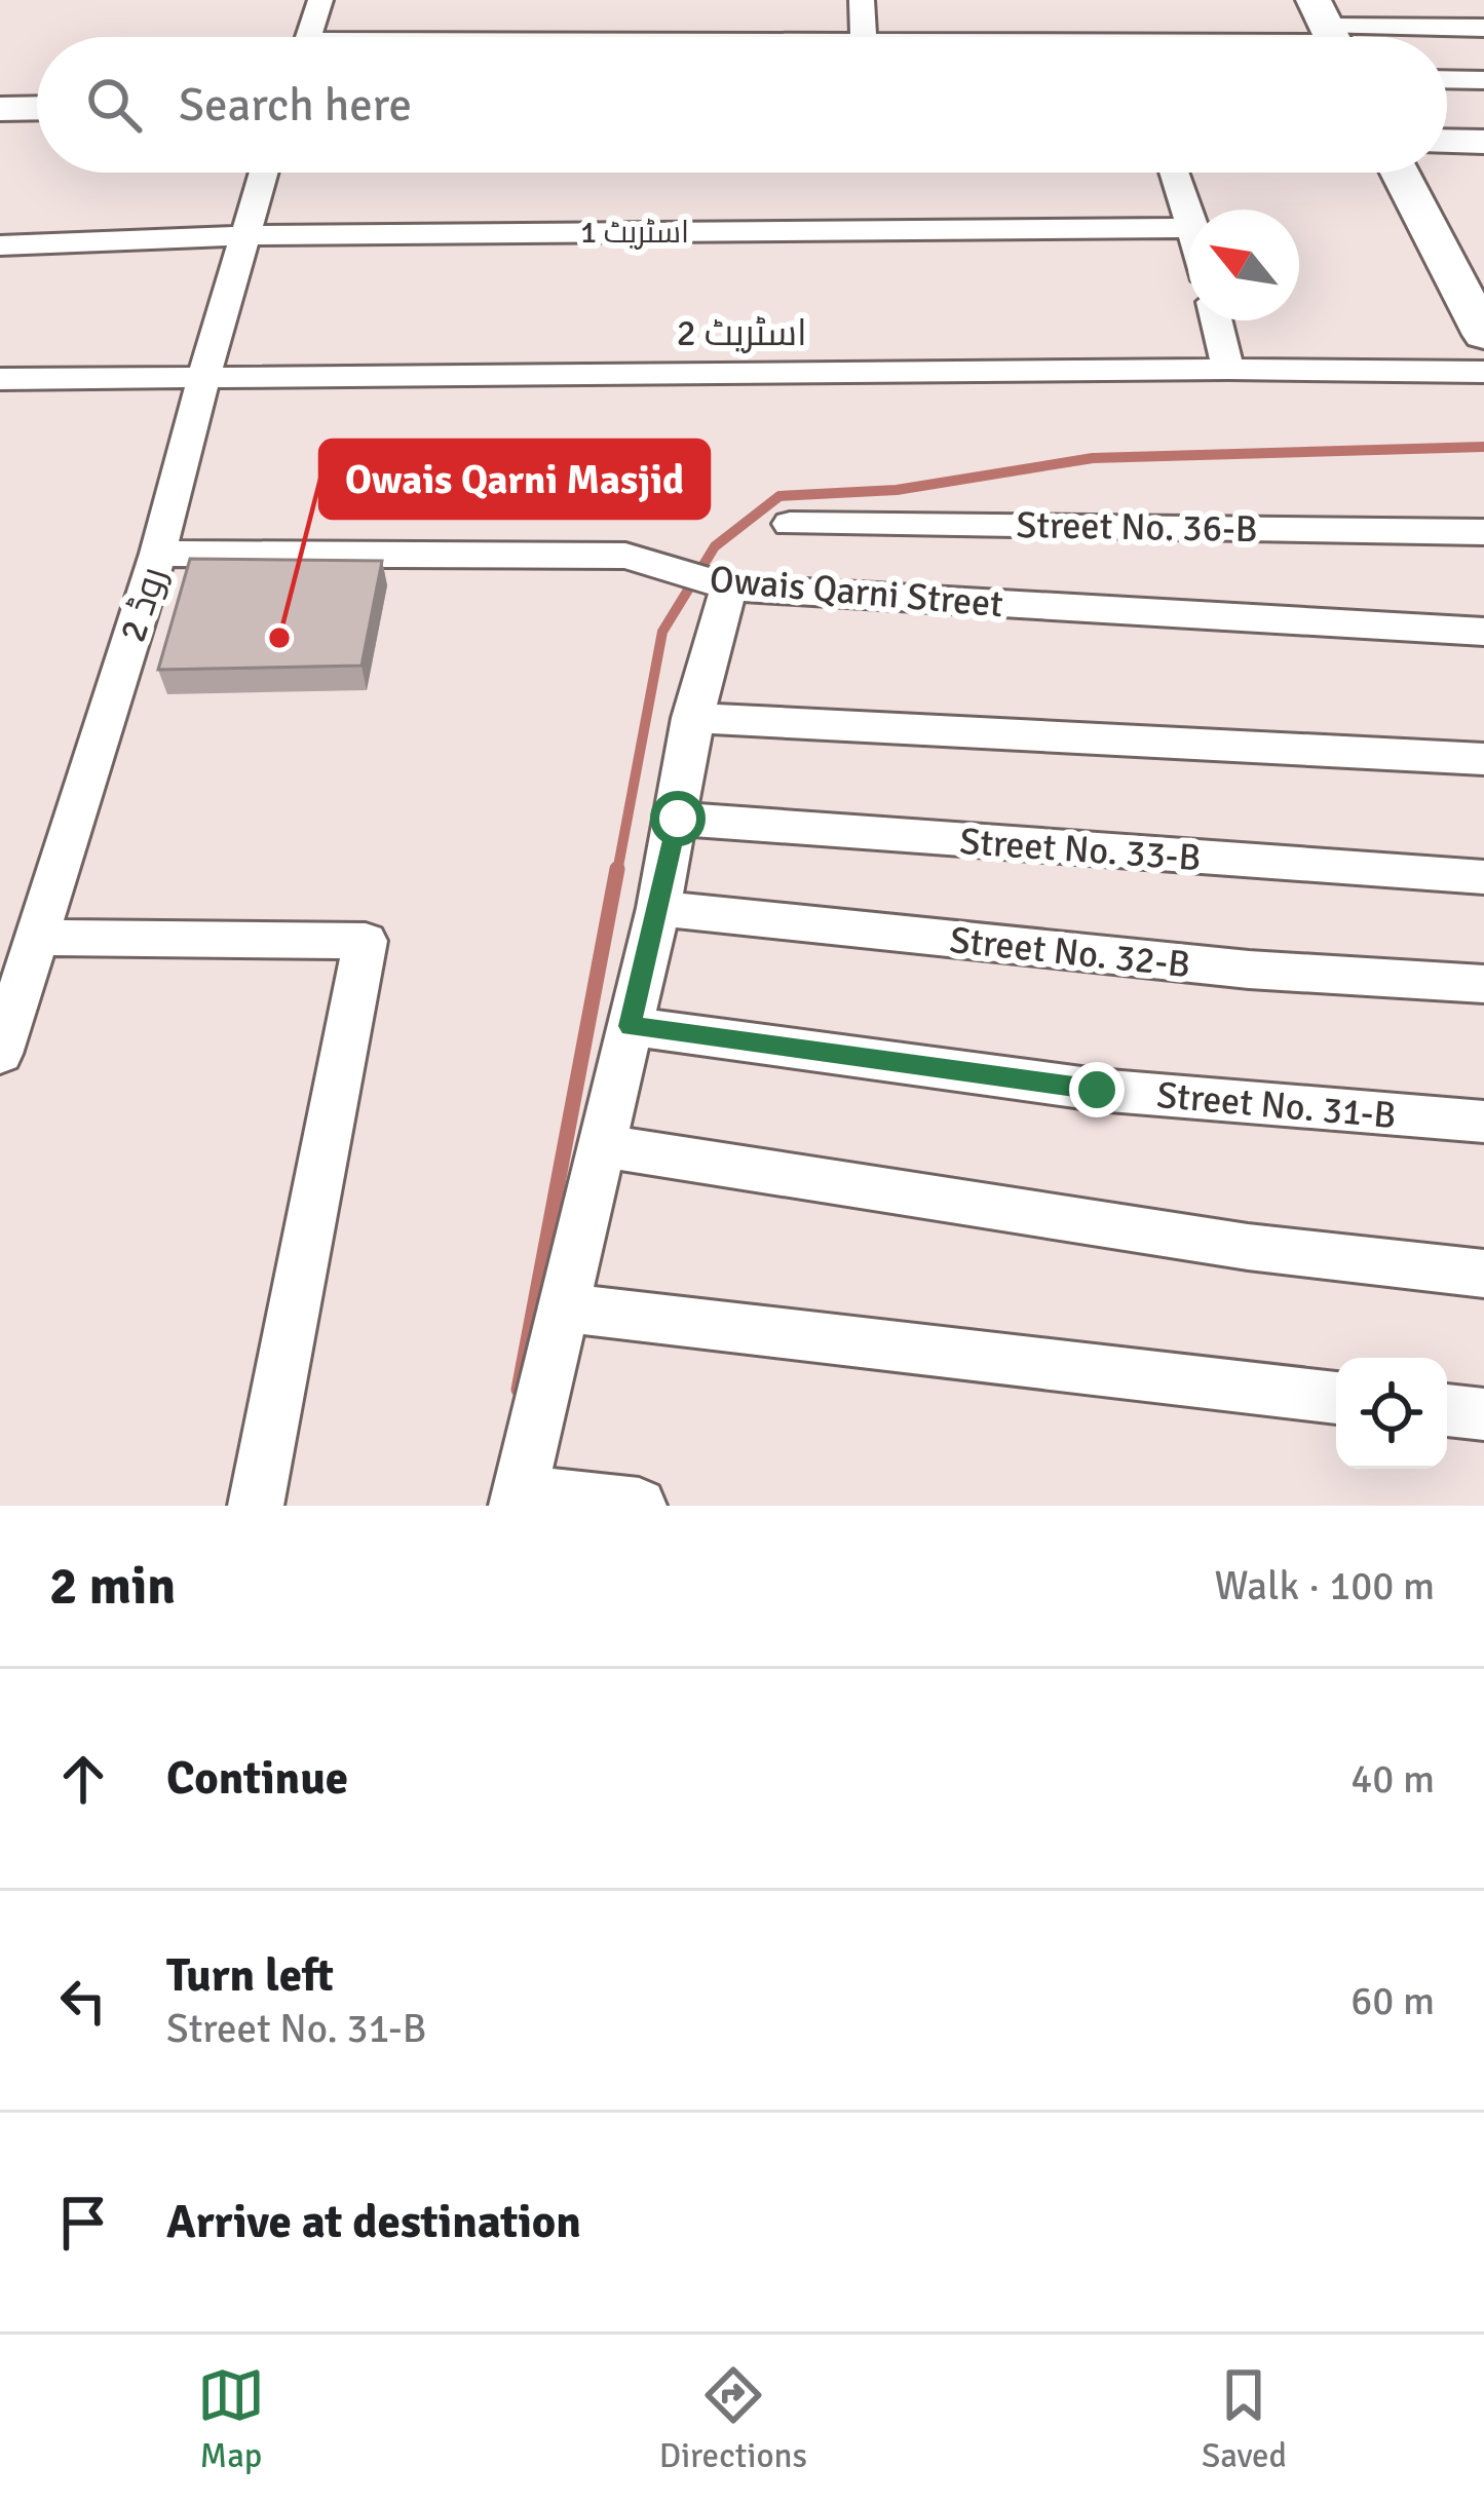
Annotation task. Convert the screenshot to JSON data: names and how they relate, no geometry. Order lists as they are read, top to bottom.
{
  "streets": {
    "street": [
      "اسٹریٹ 1",
      "اسٹریٹ 2",
      "Street No. 36-B",
      "Owais Qarni Street",
      "روڈ 2",
      "Street No. 33-B",
      "Street No. 32-B",
      "Street No. 31-B"
    ]
  },
  "crossings": [
    ["اسٹریٹ 1", "روڈ 2"],
    ["اسٹریٹ 2", "روڈ 2"],
    ["Owais Qarni Street", "روڈ 2"]
  ],
  "places": ["Owais Qarni Masjid"],
  "north": "top left",
  "page": {
    "search": "Search here",
    "heading": ["2 min", "Walk · 100 m"],
    "list": [
      ["Continue", "40 m"],
      ["Turn left", "Street No. 31-B", "60 m"],
      "Arrive at destination"
    ],
    "nav": ["Map", "Directions", "Saved"]
  }
}
